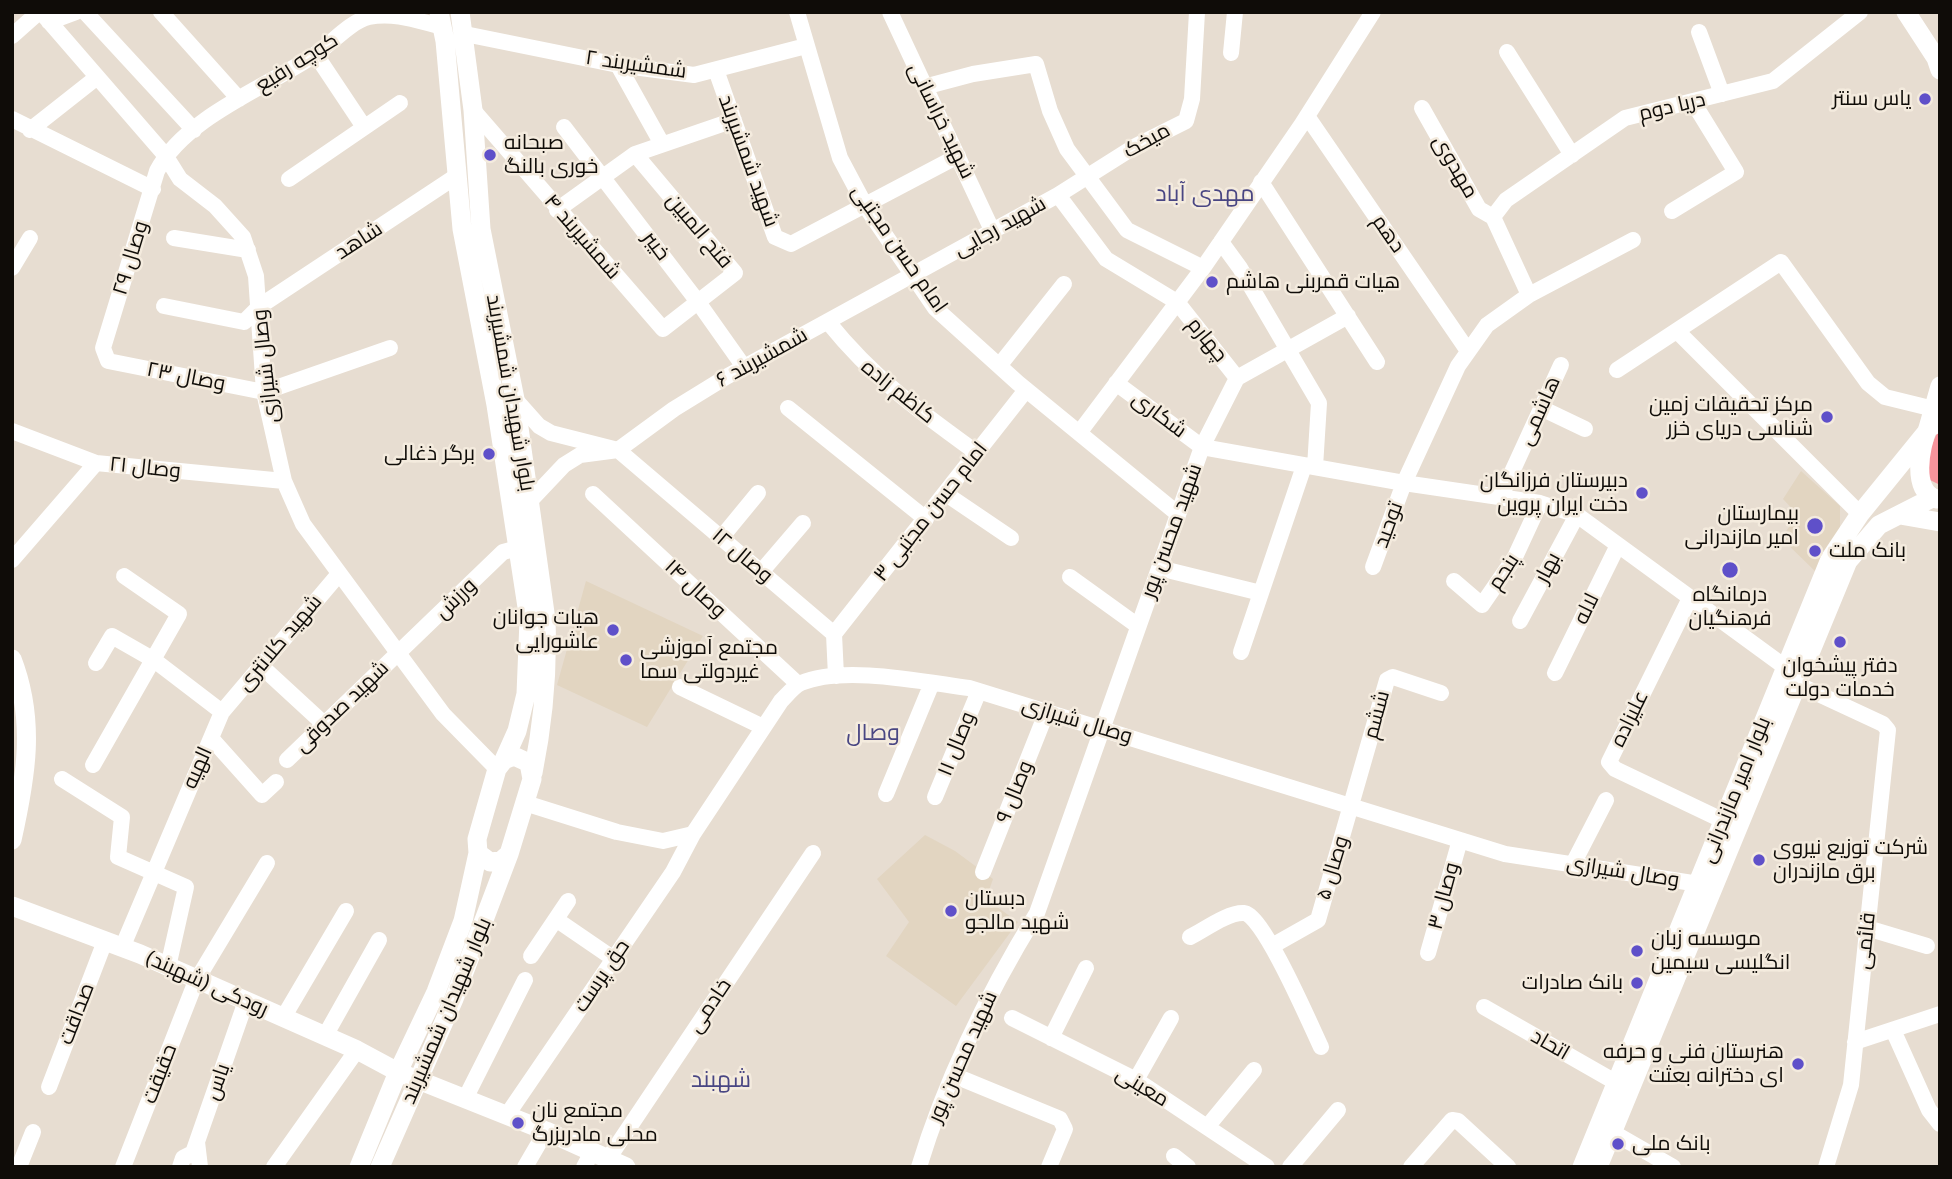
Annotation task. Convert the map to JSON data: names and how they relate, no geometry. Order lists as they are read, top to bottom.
{
  "streets": {
    "main road": ["بلوار شهیدان شمشیربند", "بلوار امیر مازندرانی", "رودکی (شهبند)"],
    "street": [
      "کوچه رفیع",
      "شمشیربند ۲",
      "دریا دوم",
      "شهید خراسانی",
      "میخک",
      "شهید شمشیربند",
      "مهدوی",
      "شهید رجایی",
      "فتح المبین",
      "دهم",
      "شمشیربند ۴",
      "شاهد",
      "خیبر",
      "امام حسن مجتبی",
      "وصال ۲۹",
      "چهارم",
      "شمشیربند ۶",
      "وصال شیرازی",
      "وصال ۲۳",
      "کاظم زاده",
      "هاشمی",
      "شکاری",
      "وصال ۲۱",
      "امام حسن مجتبی ۳",
      "توحید",
      "شهید محسن پور",
      "وصال ۱۲",
      "بهار",
      "پنجم",
      "وصال ۱۴",
      "ورزش",
      "لاله",
      "شهید کلانتری",
      "شهید صدوقی",
      "ششم",
      "علیزاده",
      "وصال ۱۱",
      "الهیه",
      "وصال ۹",
      "وصال ۵",
      "وصال ۳",
      "قائمی",
      "حق پرست",
      "خادمی",
      "صداقت",
      "اتحاد",
      "حقیقت",
      "یاس",
      "معینی"
    ]
  },
  "crossings": [
    ["کوچه رفیع", "وصال ۲۹"],
    ["کوچه رفیع", "وصال شیرازی"],
    ["کوچه رفیع", "بلوار شهیدان شمشیربند"],
    ["شمشیربند ۲", "شهید شمشیربند"],
    ["شمشیربند ۲", "امام حسن مجتبی"],
    ["شمشیربند ۲", "بلوار شهیدان شمشیربند"],
    ["دریا دوم", "مهدوی"],
    ["شهید خراسانی", "شهید شمشیربند"],
    ["شهید خراسانی", "شهید رجایی"],
    ["میخک", "شهید رجایی"],
    ["شهید شمشیربند", "امام حسن مجتبی"],
    ["مهدوی", "توحید"],
    ["شهید رجایی", "امام حسن مجتبی"],
    ["شهید رجایی", "شمشیربند ۶"],
    ["فتح المبین", "شمشیربند ۴"],
    ["فتح المبین", "خیبر"],
    ["دهم", "توحید"],
    ["شمشیربند ۴", "خیبر"],
    ["شمشیربند ۴", "بلوار شهیدان شمشیربند"],
    ["شاهد", "وصال شیرازی"],
    ["شاهد", "بلوار شهیدان شمشیربند"],
    ["خیبر", "شمشیربند ۶"],
    ["امام حسن مجتبی", "شمشیربند ۶"],
    ["امام حسن مجتبی", "امام حسن مجتبی ۳"],
    ["امام حسن مجتبی", "شهید محسن پور"],
    ["وصال ۲۹", "وصال شیرازی"],
    ["وصال ۲۹", "وصال ۲۳"],
    ["شمشیربند ۶", "کاظم زاده"],
    ["شمشیربند ۶", "بلوار شهیدان شمشیربند"],
    ["شمشیربند ۶", "وصال ۱۲"],
    ["وصال شیرازی", "وصال ۲۳"],
    ["وصال شیرازی", "بلوار شهیدان شمشیربند"],
    ["وصال شیرازی", "وصال ۲۱"],
    ["وصال شیرازی", "شهید محسن پور"],
    ["وصال شیرازی", "وصال ۱۴"],
    ["وصال شیرازی", "ورزش"],
    ["وصال شیرازی", "شهید کلانتری"],
    ["وصال شیرازی", "شهید صدوقی"],
    ["وصال شیرازی", "ششم"],
    ["وصال شیرازی", "وصال ۱۱"],
    ["وصال شیرازی", "بلوار امیر مازندرانی"],
    ["وصال شیرازی", "وصال ۹"],
    ["وصال شیرازی", "وصال ۵"],
    ["وصال شیرازی", "وصال ۳"],
    ["کاظم زاده", "امام حسن مجتبی ۳"],
    ["بلوار شهیدان شمشیربند", "ورزش"],
    ["بلوار شهیدان شمشیربند", "رودکی (شهبند)"],
    ["هاشمی", "شهید محسن پور"],
    ["شکاری", "شهید محسن پور"],
    ["امام حسن مجتبی ۳", "وصال ۱۲"],
    ["توحید", "شهید محسن پور"],
    ["شهید محسن پور", "بهار"],
    ["شهید محسن پور", "پنجم"],
    ["شهید محسن پور", "لاله"],
    ["شهید محسن پور", "علیزاده"],
    ["شهید محسن پور", "بلوار امیر مازندرانی"],
    ["ورزش", "شهید صدوقی"],
    ["شهید کلانتری", "الهیه"],
    ["ششم", "وصال ۵"],
    ["علیزاده", "بلوار امیر مازندرانی"],
    ["الهیه", "رودکی (شهبند)"],
    ["الهیه", "صداقت"],
    ["بلوار امیر مازندرانی", "قائمی"],
    ["بلوار امیر مازندرانی", "اتحاد"],
    ["رودکی (شهبند)", "صداقت"],
    ["رودکی (شهبند)", "حقیقت"],
    ["رودکی (شهبند)", "یاس"]
  ],
  "districts": ["مهدی آباد", "وصال", "شهبند"],
  "places": [
    "یاس سنتر",
    "صبحانه خوری بالنگ",
    "هیات قمربنی هاشم",
    "مرکز تحقیقات زمین شناسی دریای خزر",
    "برگر ذغالی",
    "دبیرستان فرزانگان دخت ایران پروین",
    "بیمارستان امیر مازندرانی",
    "بانک ملت",
    "درمانگاه فرهنگیان",
    "هیات جوانان عاشورایی",
    "دفتر پیشخوان خدمات دولت",
    "مجتمع آموزشی غیردولتی سما",
    "شرکت توزیع نیروی برق مازندران",
    "دبستان شهید مالجو",
    "موسسه زبان انگلیسی سیمین",
    "بانک صادرات",
    "هنرستان فنی و حرفه ای دخترانه بعثت",
    "مجتمع نان محلی مادربزرگ",
    "بانک ملی"
  ]
}
